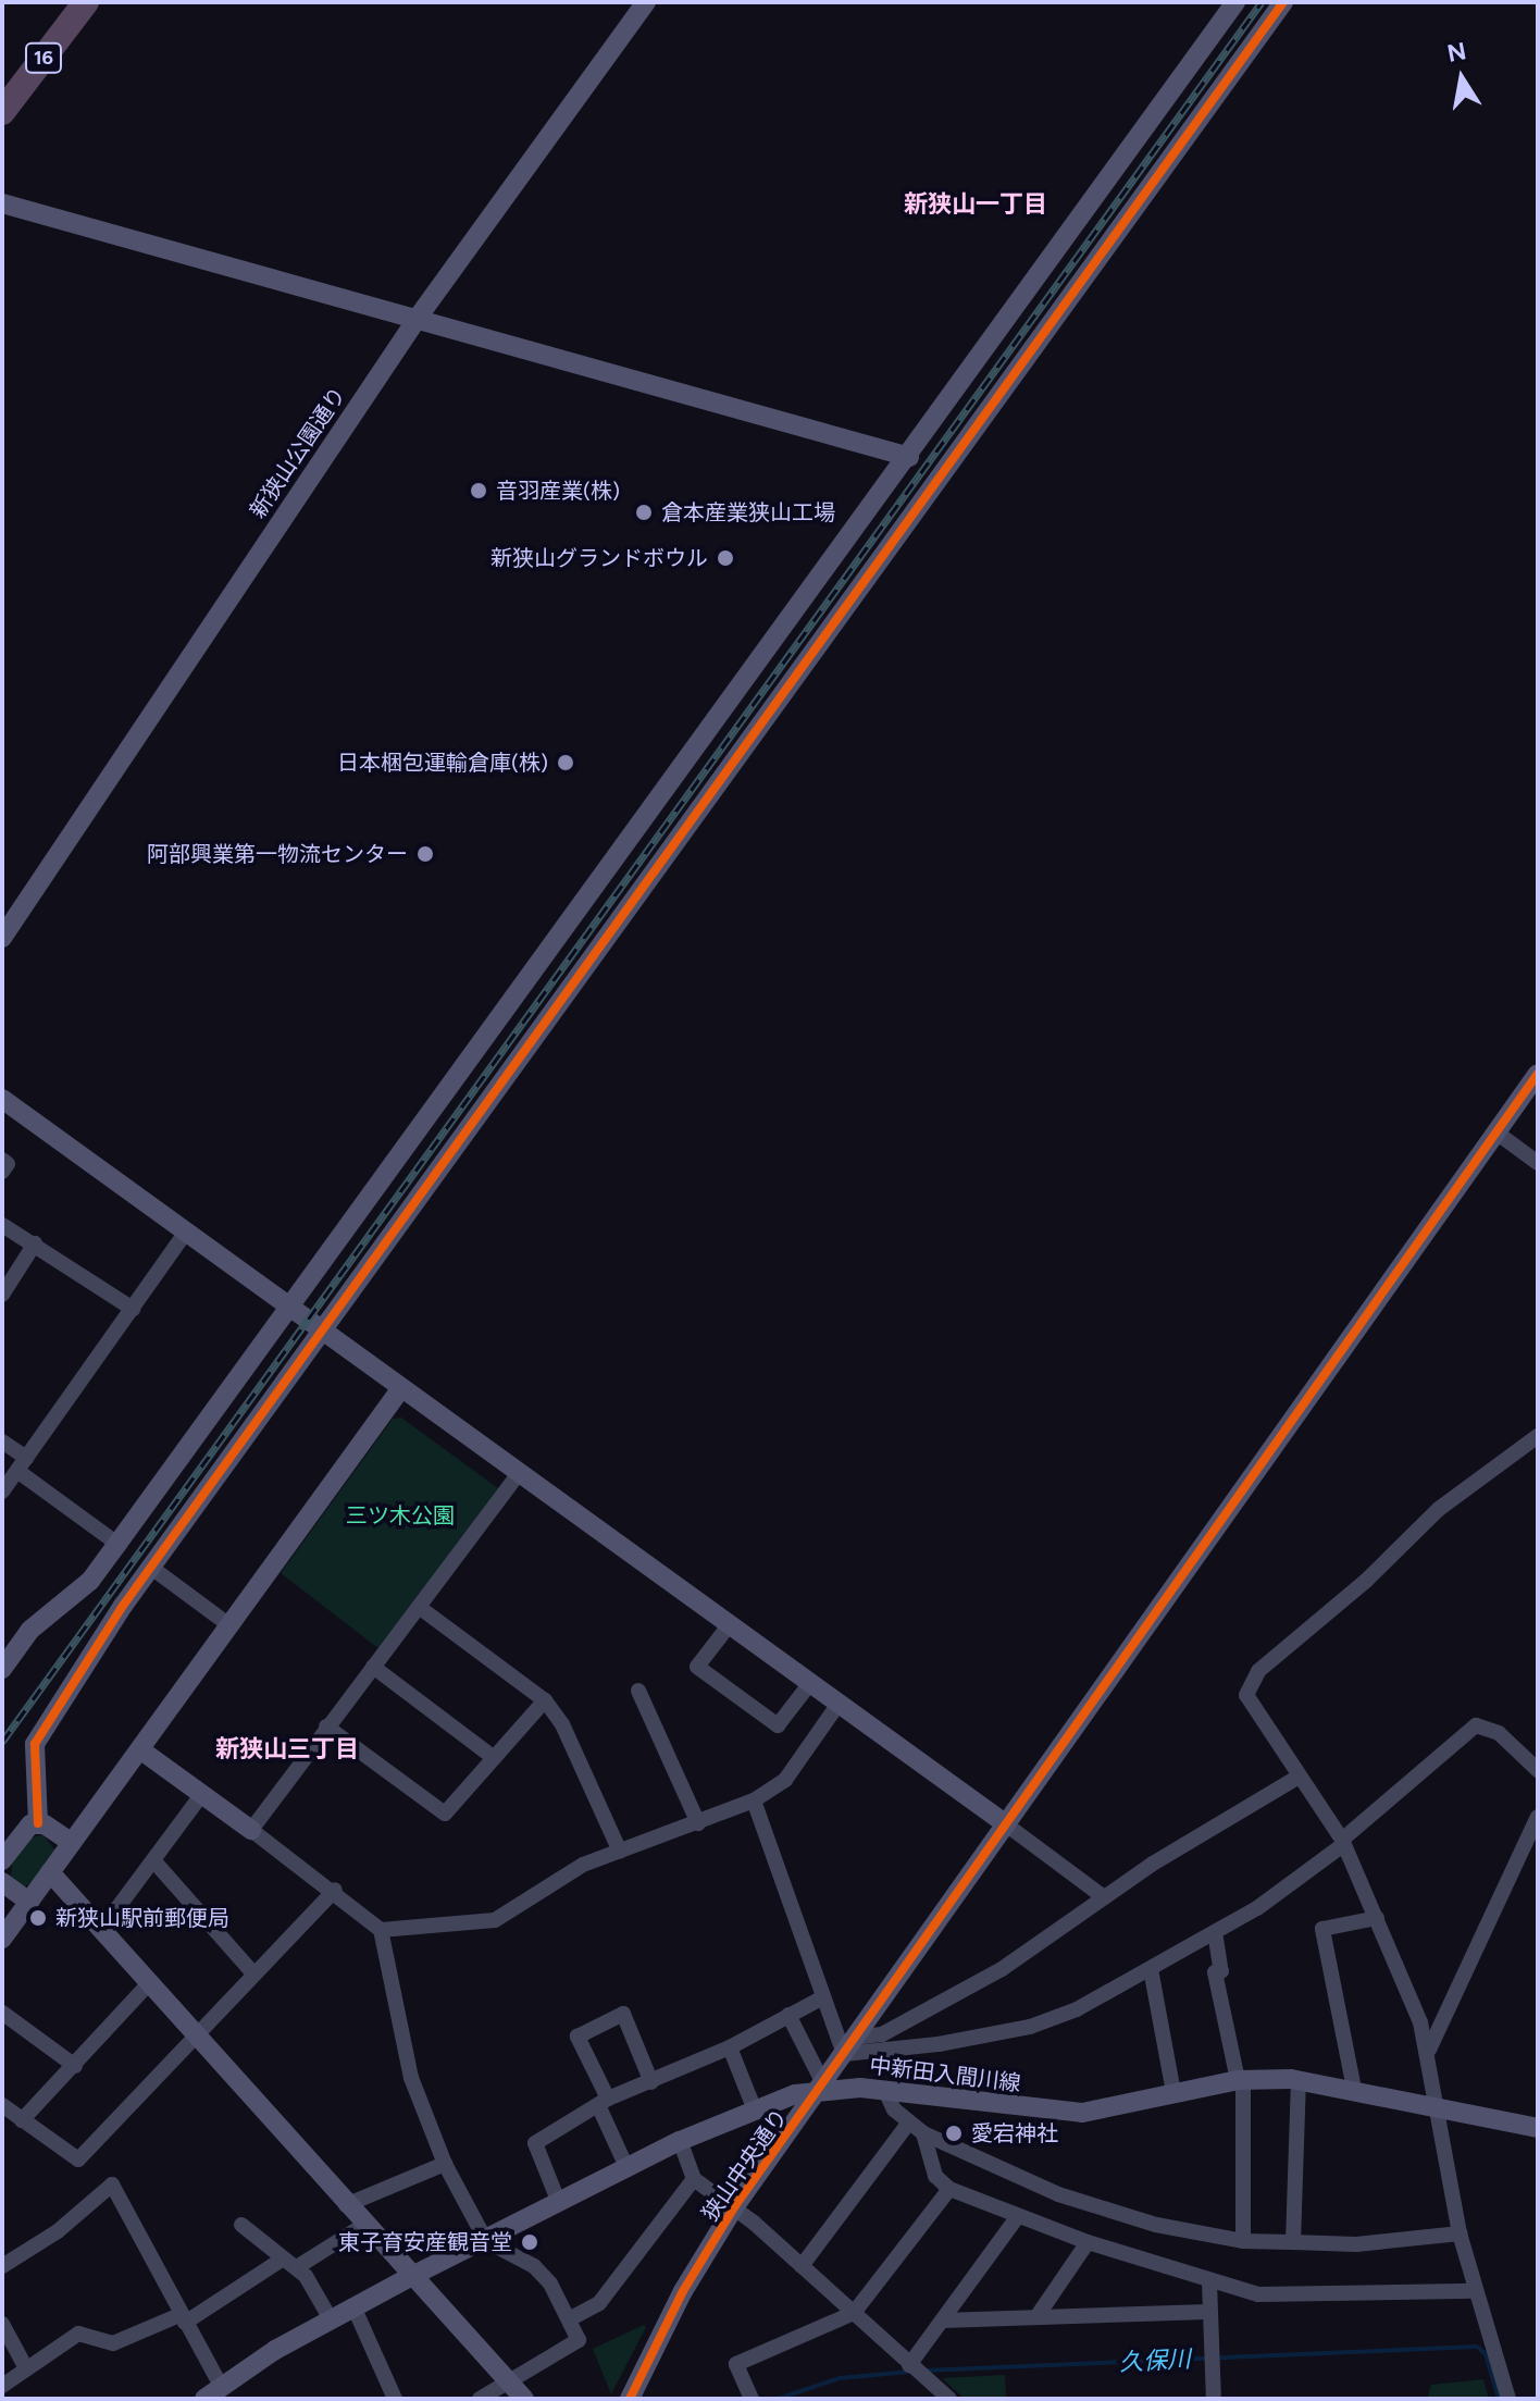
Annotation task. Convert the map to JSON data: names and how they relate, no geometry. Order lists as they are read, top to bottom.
{
  "streets": {
    "highway": ["16"],
    "street": ["新狭山公園通り", "中新田入間川線", "狭山中央通り"]
  },
  "crossings": [
    ["中新田入間川線", "狭山中央通り"]
  ],
  "districts": ["新狭山一丁目", "新狭山三丁目"],
  "water": ["久保川"],
  "parks": ["三ツ木公園"],
  "places": [
    "音羽産業(株)",
    "倉本産業狭山工場",
    "新狭山グランドボウル",
    "日本梱包運輸倉庫(株)",
    "阿部興業第一物流センター",
    "新狭山駅前郵便局",
    "愛宕神社",
    "東子育安産観音堂"
  ],
  "north": "top"
}
